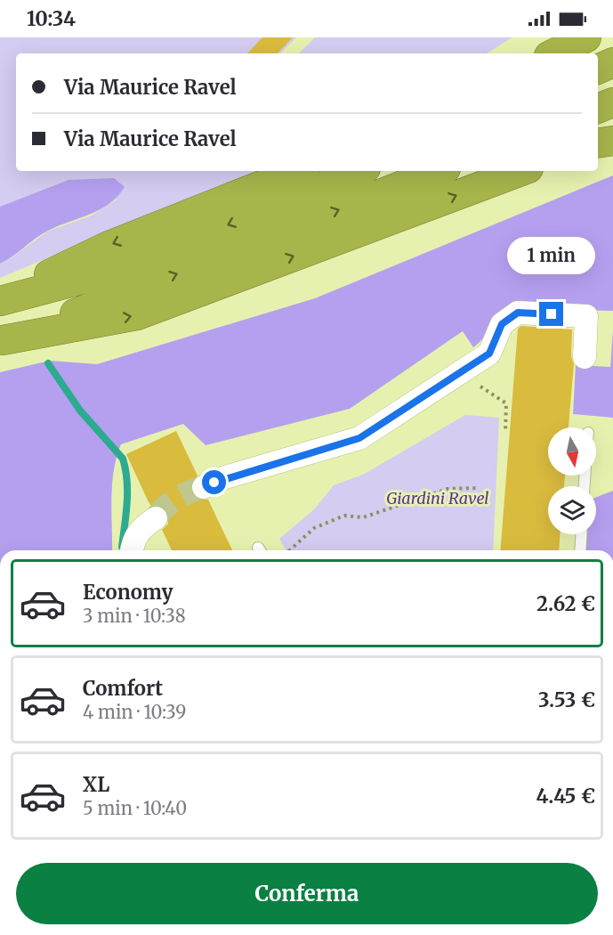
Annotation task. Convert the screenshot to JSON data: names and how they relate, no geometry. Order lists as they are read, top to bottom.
{
  "parks": ["Giardini Ravel"],
  "north": "bottom",
  "page": {
    "status": "10:34",
    "banner": ["Via Maurice Ravel", "Via Maurice Ravel"],
    "bubble": "1 min",
    "list": [
      {
        "name": "Economy",
        "note": "3 min · 10:38",
        "value": "2.62 €"
      },
      {
        "name": "Comfort",
        "note": "4 min · 10:39",
        "value": "3.53 €"
      },
      {
        "name": "XL",
        "note": "5 min · 10:40",
        "value": "4.45 €"
      }
    ],
    "buttons": "Conferma"
  }
}
